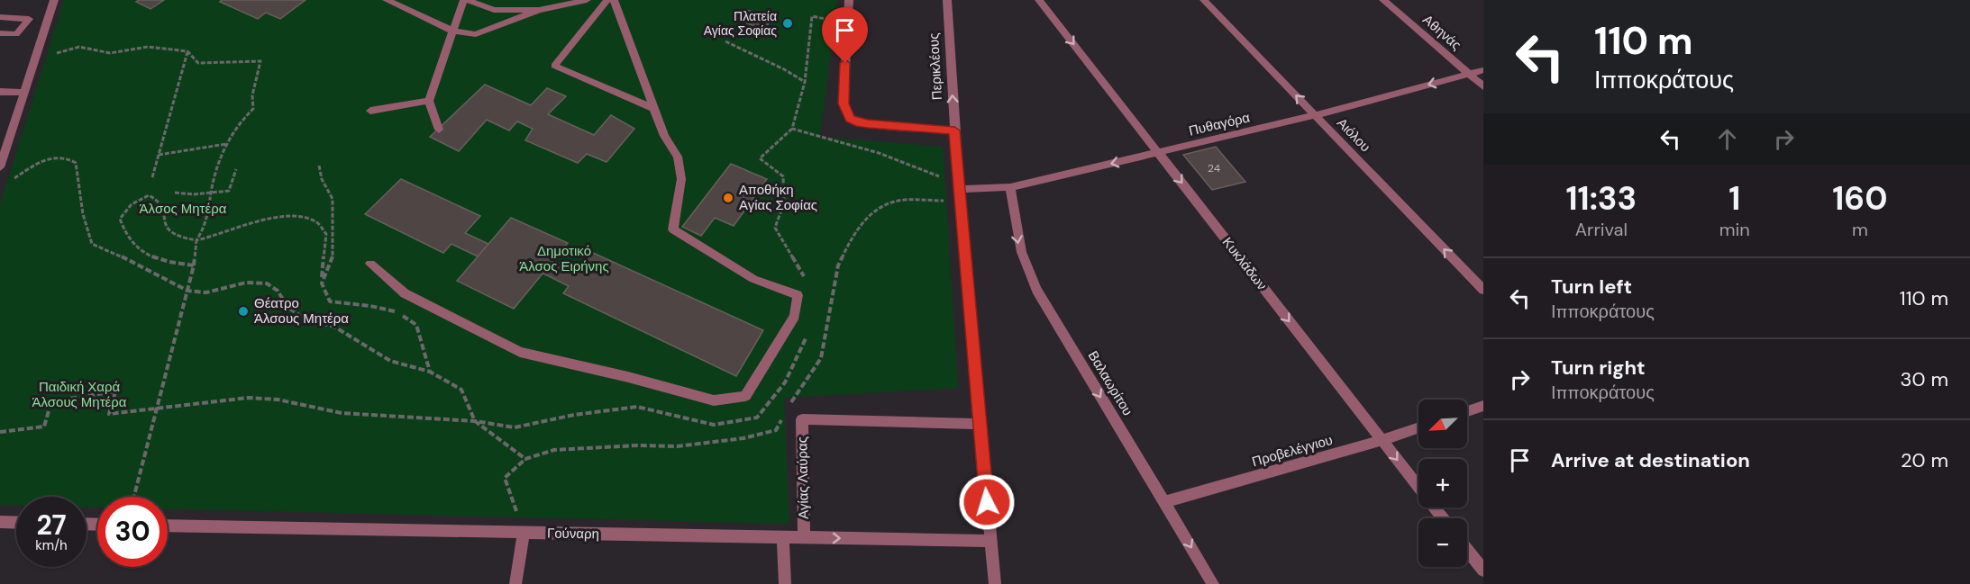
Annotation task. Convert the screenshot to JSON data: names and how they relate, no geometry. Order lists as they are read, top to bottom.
{
  "streets": {
    "street": [
      "Αθηνάς",
      "Περικλέους",
      "Πυθαγόρα",
      "Αιόλου",
      "Κυκλάδων",
      "Βαλαωρίτου",
      "Προβελέγγιου",
      "Αγίας Λαύρας",
      "Γούναρη"
    ]
  },
  "crossings": [
    ["Αθηνάς", "Πυθαγόρα"],
    ["Περικλέους", "Πυθαγόρα"],
    ["Περικλέους", "Αγίας Λαύρας"],
    ["Περικλέους", "Γούναρη"],
    ["Πυθαγόρα", "Αιόλου"],
    ["Πυθαγόρα", "Κυκλάδων"],
    ["Πυθαγόρα", "Βαλαωρίτου"],
    ["Κυκλάδων", "Προβελέγγιου"],
    ["Βαλαωρίτου", "Προβελέγγιου"],
    ["Αγίας Λαύρας", "Γούναρη"]
  ],
  "one_way": [
    "Πυθαγόρα",
    "Αιόλου",
    "Κυκλάδων",
    "Βαλαωρίτου"
  ],
  "parks": ["Άλσος Μητέρα", "Δημοτικό Άλσος Ειρήνης", "Παιδική Χαρά Άλσους Μητέρα"],
  "places": ["Πλατεία Αγίας Σοφίας", "Αποθήκη Αγίας Σοφίας", "Θέατρο Άλσους Μητέρα"],
  "house_numbers": ["24"],
  "north": "bottom left",
  "page": {
    "turn": ["110 m", "Ιπποκράτους"],
    "eta": [
      "11:33",
      "Arrival",
      "1",
      "min",
      "160",
      "m"
    ],
    "list": [
      {
        "name": "Turn left",
        "note": "Ιπποκράτους",
        "value": "110 m"
      },
      {
        "name": "Turn right",
        "note": "Ιπποκράτους",
        "value": "30 m"
      },
      {
        "name": "Arrive at destination",
        "value": "20 m"
      }
    ],
    "map_buttons": ["+", "−"],
    "speed": "27 km/h",
    "limit": "30"
  }
}
